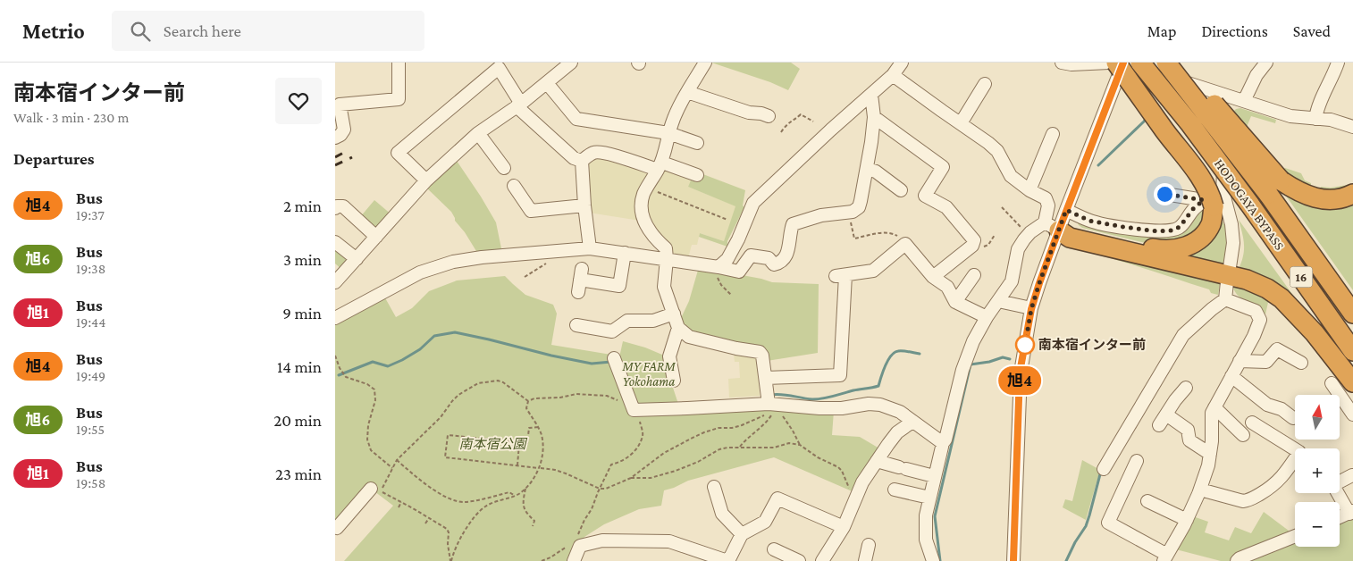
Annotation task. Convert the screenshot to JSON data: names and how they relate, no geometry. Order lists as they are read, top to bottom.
{
  "streets": {
    "highway": ["HODOGAYA BYPASS", "16"]
  },
  "parks": ["MY FARM Yokohama", "南本宿公園"],
  "places": ["南本宿インター前"],
  "lines": ["bus line 旭4"],
  "north": "top",
  "page": {
    "header": "Metrio",
    "search": "Search here",
    "nav": ["Map", "Directions", "Saved"],
    "heading": [
      ["南本宿インター前", "Walk · 3 min · 230 m"],
      "Departures"
    ],
    "on_map": "旭4",
    "list": [
      {
        "mark": "旭4",
        "name": "Bus",
        "note": "19:37",
        "value": "2 min"
      },
      {
        "mark": "旭6",
        "name": "Bus",
        "note": "19:38",
        "value": "3 min"
      },
      {
        "mark": "旭1",
        "name": "Bus",
        "note": "19:44",
        "value": "9 min"
      },
      {
        "mark": "旭4",
        "name": "Bus",
        "note": "19:49",
        "value": "14 min"
      },
      {
        "mark": "旭6",
        "name": "Bus",
        "note": "19:55",
        "value": "20 min"
      },
      {
        "mark": "旭1",
        "name": "Bus",
        "note": "19:58",
        "value": "23 min"
      }
    ],
    "map_buttons": ["+", "−"]
  }
}
